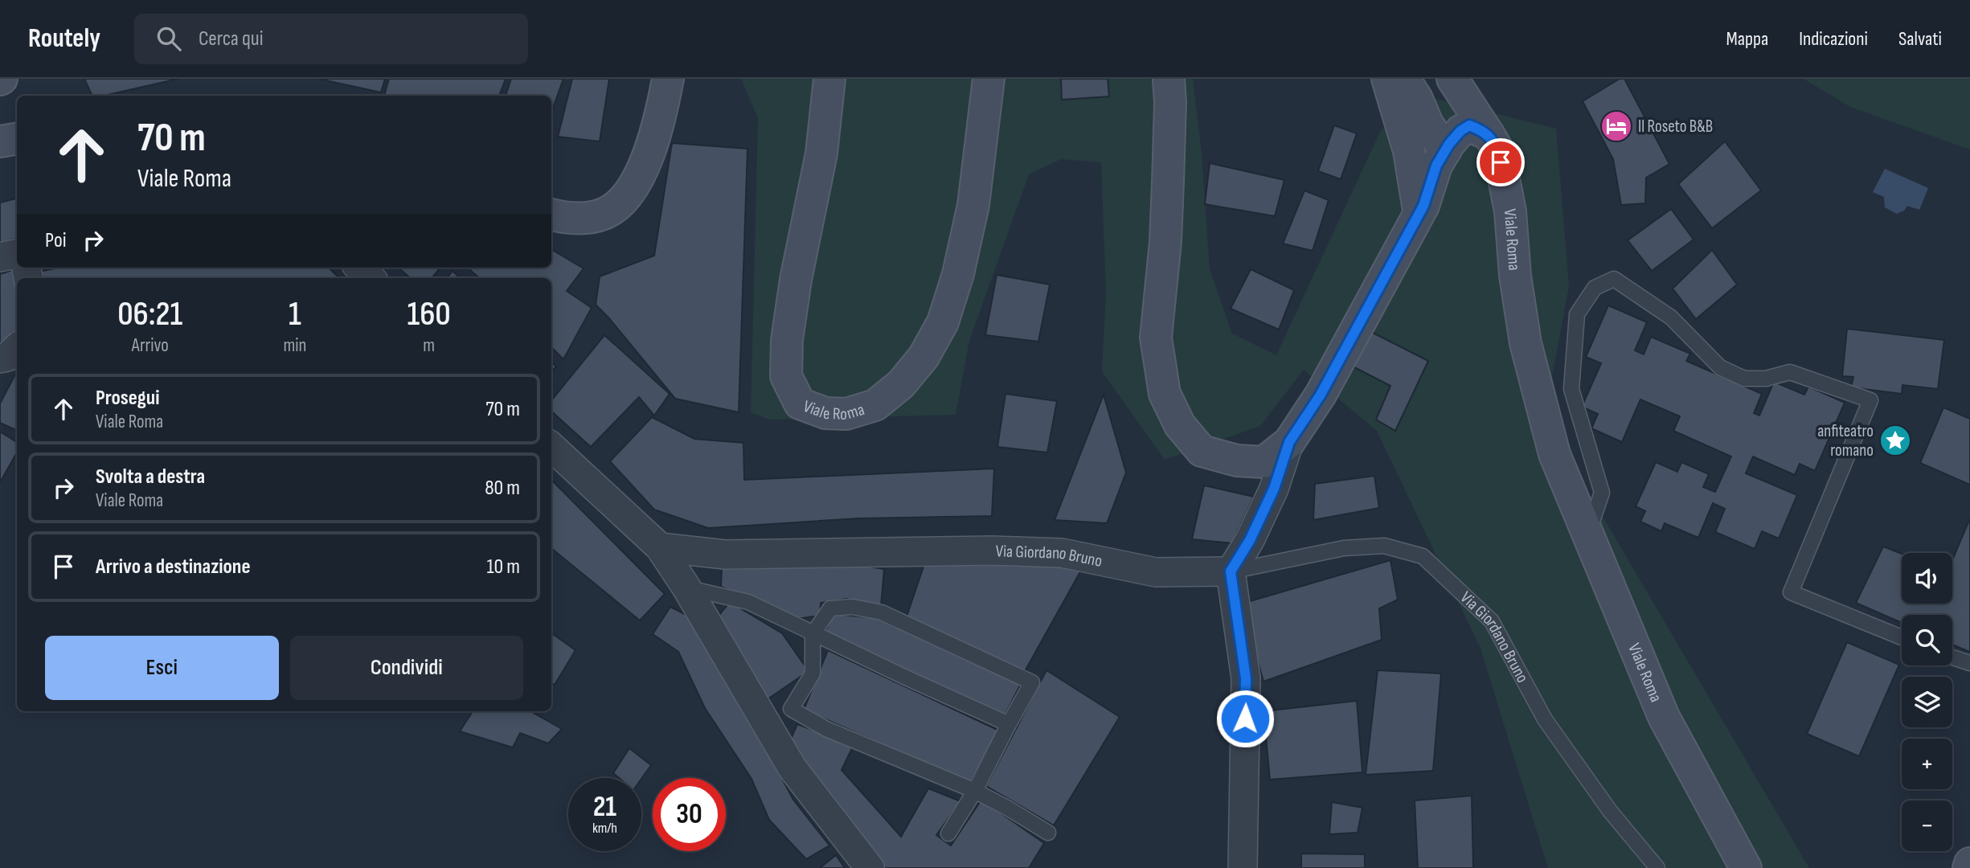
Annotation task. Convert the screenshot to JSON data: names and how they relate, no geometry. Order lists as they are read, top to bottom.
{
  "streets": {
    "street": ["Viale Roma", "Via Giordano Bruno"]
  },
  "places": {
    "hotel": ["Il Roseto B&B"],
    "place": ["anfiteatro romano"]
  },
  "page": {
    "header": "Routely",
    "search": "Cerca qui",
    "nav": ["Mappa", "Indicazioni", "Salvati"],
    "turn": ["70 m", "Viale Roma"],
    "then": "Poi",
    "eta": [
      "06:21",
      "Arrivo",
      "1",
      "min",
      "160",
      "m"
    ],
    "list": [
      {
        "name": "Prosegui",
        "note": "Viale Roma",
        "value": "70 m"
      },
      {
        "name": "Svolta a destra",
        "note": "Viale Roma",
        "value": "80 m"
      },
      {
        "name": "Arrivo a destinazione",
        "value": "10 m"
      }
    ],
    "map_buttons": ["+", "−"],
    "buttons": ["Esci", "Condividi"],
    "speed": "21 km/h",
    "limit": "30"
  }
}
